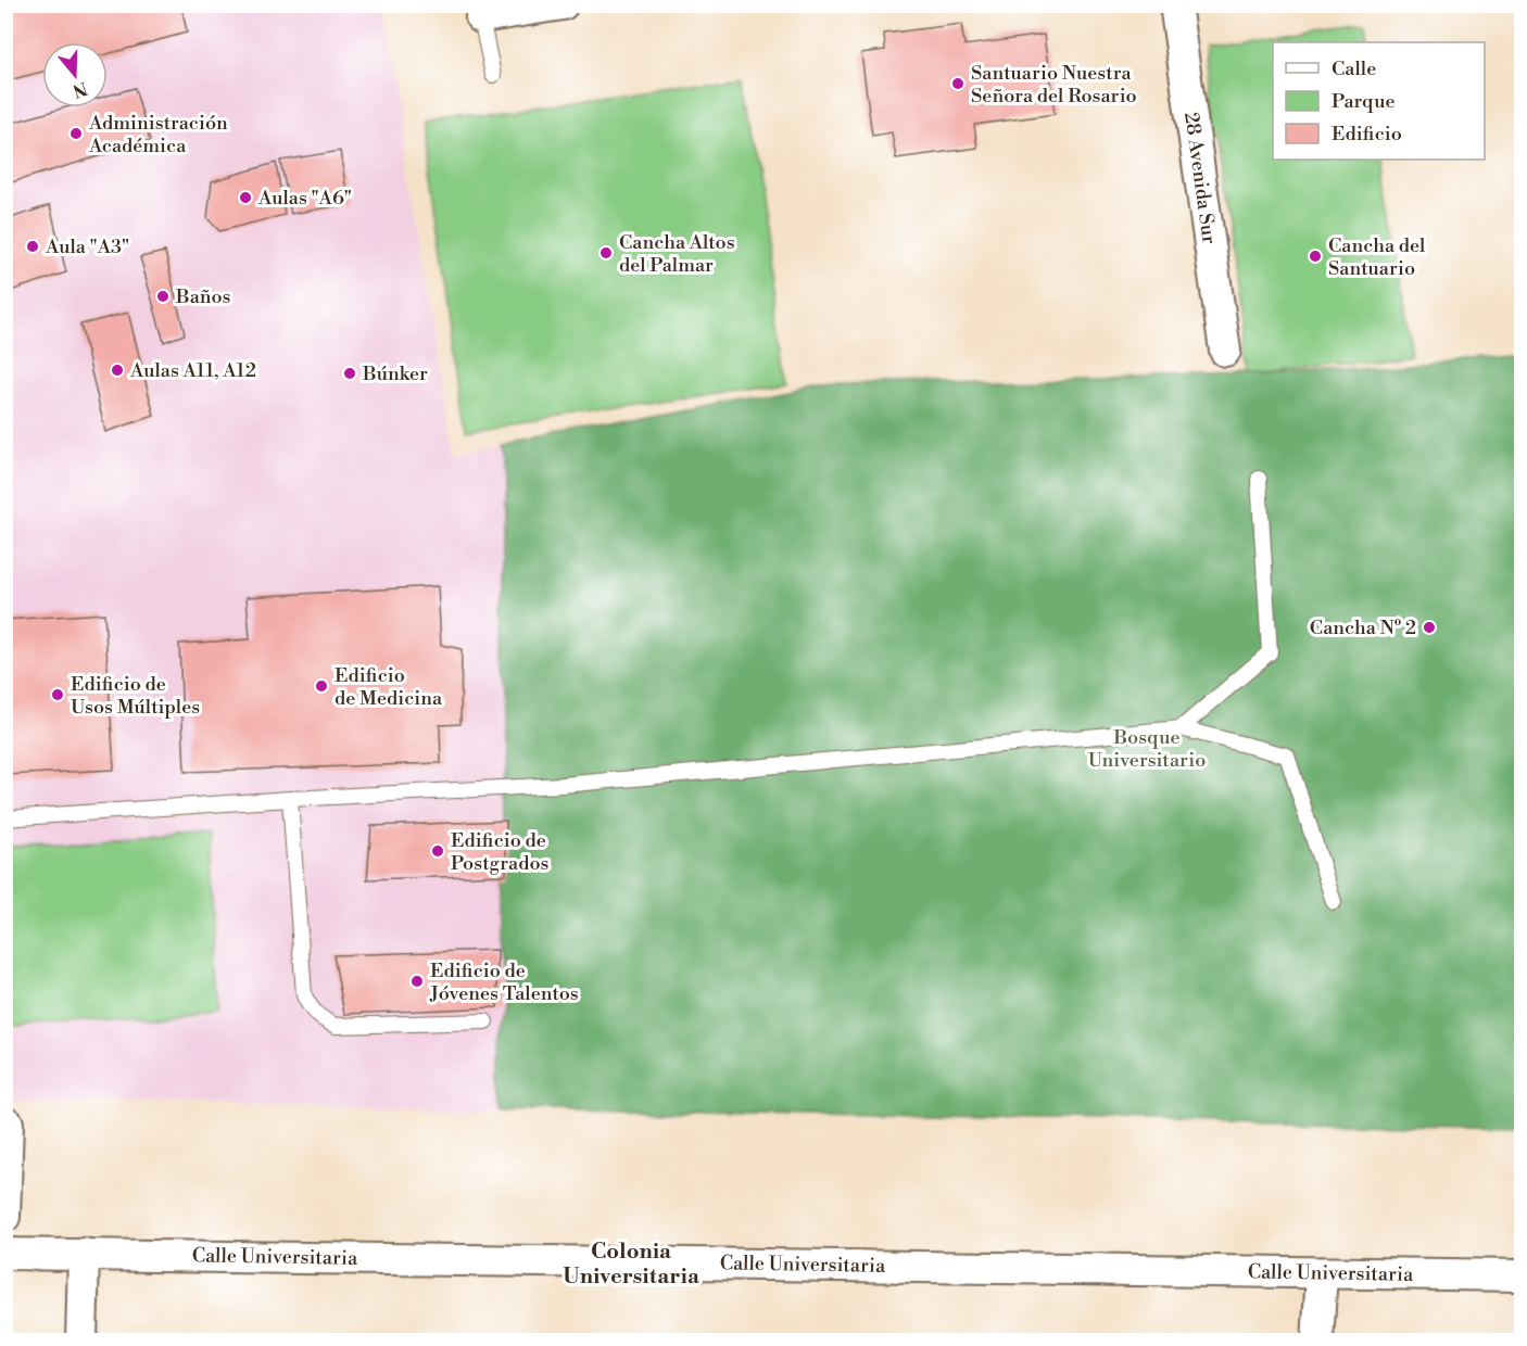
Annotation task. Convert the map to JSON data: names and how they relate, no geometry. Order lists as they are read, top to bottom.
{
  "streets": {
    "street": ["28 Avenida Sur", "Calle Universitaria"]
  },
  "districts": ["Colonia Universitaria"],
  "parks": ["Bosque Universitario"],
  "places": [
    "Santuario Nuestra Señora del Rosario",
    "Administración Académica",
    "Aulas \"A6\"",
    "Aula \"A3\"",
    "Cancha Altos del Palmar",
    "Cancha del Santuario",
    "Baños",
    "Aulas A11, A12",
    "Búnker",
    "Cancha Nº 2",
    "Edificio de Medicina",
    "Edificio de Usos Múltiples",
    "Edificio de Postgrados",
    "Edificio de Jóvenes Talentos"
  ],
  "legend": ["Calle", "Parque", "Edificio"],
  "north": "bottom"
}
